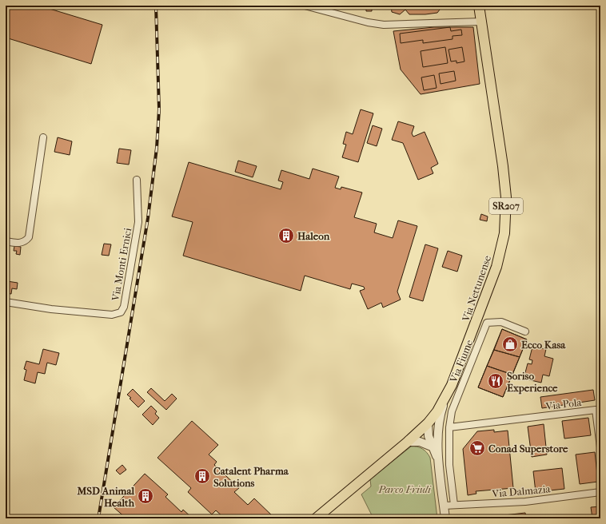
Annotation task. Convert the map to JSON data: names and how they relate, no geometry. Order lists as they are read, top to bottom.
{
  "streets": {
    "main road": ["SR207", "Via Nettunense"],
    "street": [
      "Via Monti Ernici",
      "Via Fiume",
      "Via Pola",
      "Via Dalmazia"
    ]
  },
  "crossings": [
    ["Via Fiume", "Via Pola"],
    ["Via Fiume", "Via Dalmazia"]
  ],
  "parks": ["Parco Friuli"],
  "places": {
    "building": ["Haleon", "Catalent Pharma Solutions", "MSD Animal Health"],
    "shop": ["Ecco Kasa"],
    "restaurant": ["Soriso Experience"],
    "supermarket": ["Conad Superstore"]
  }
}
